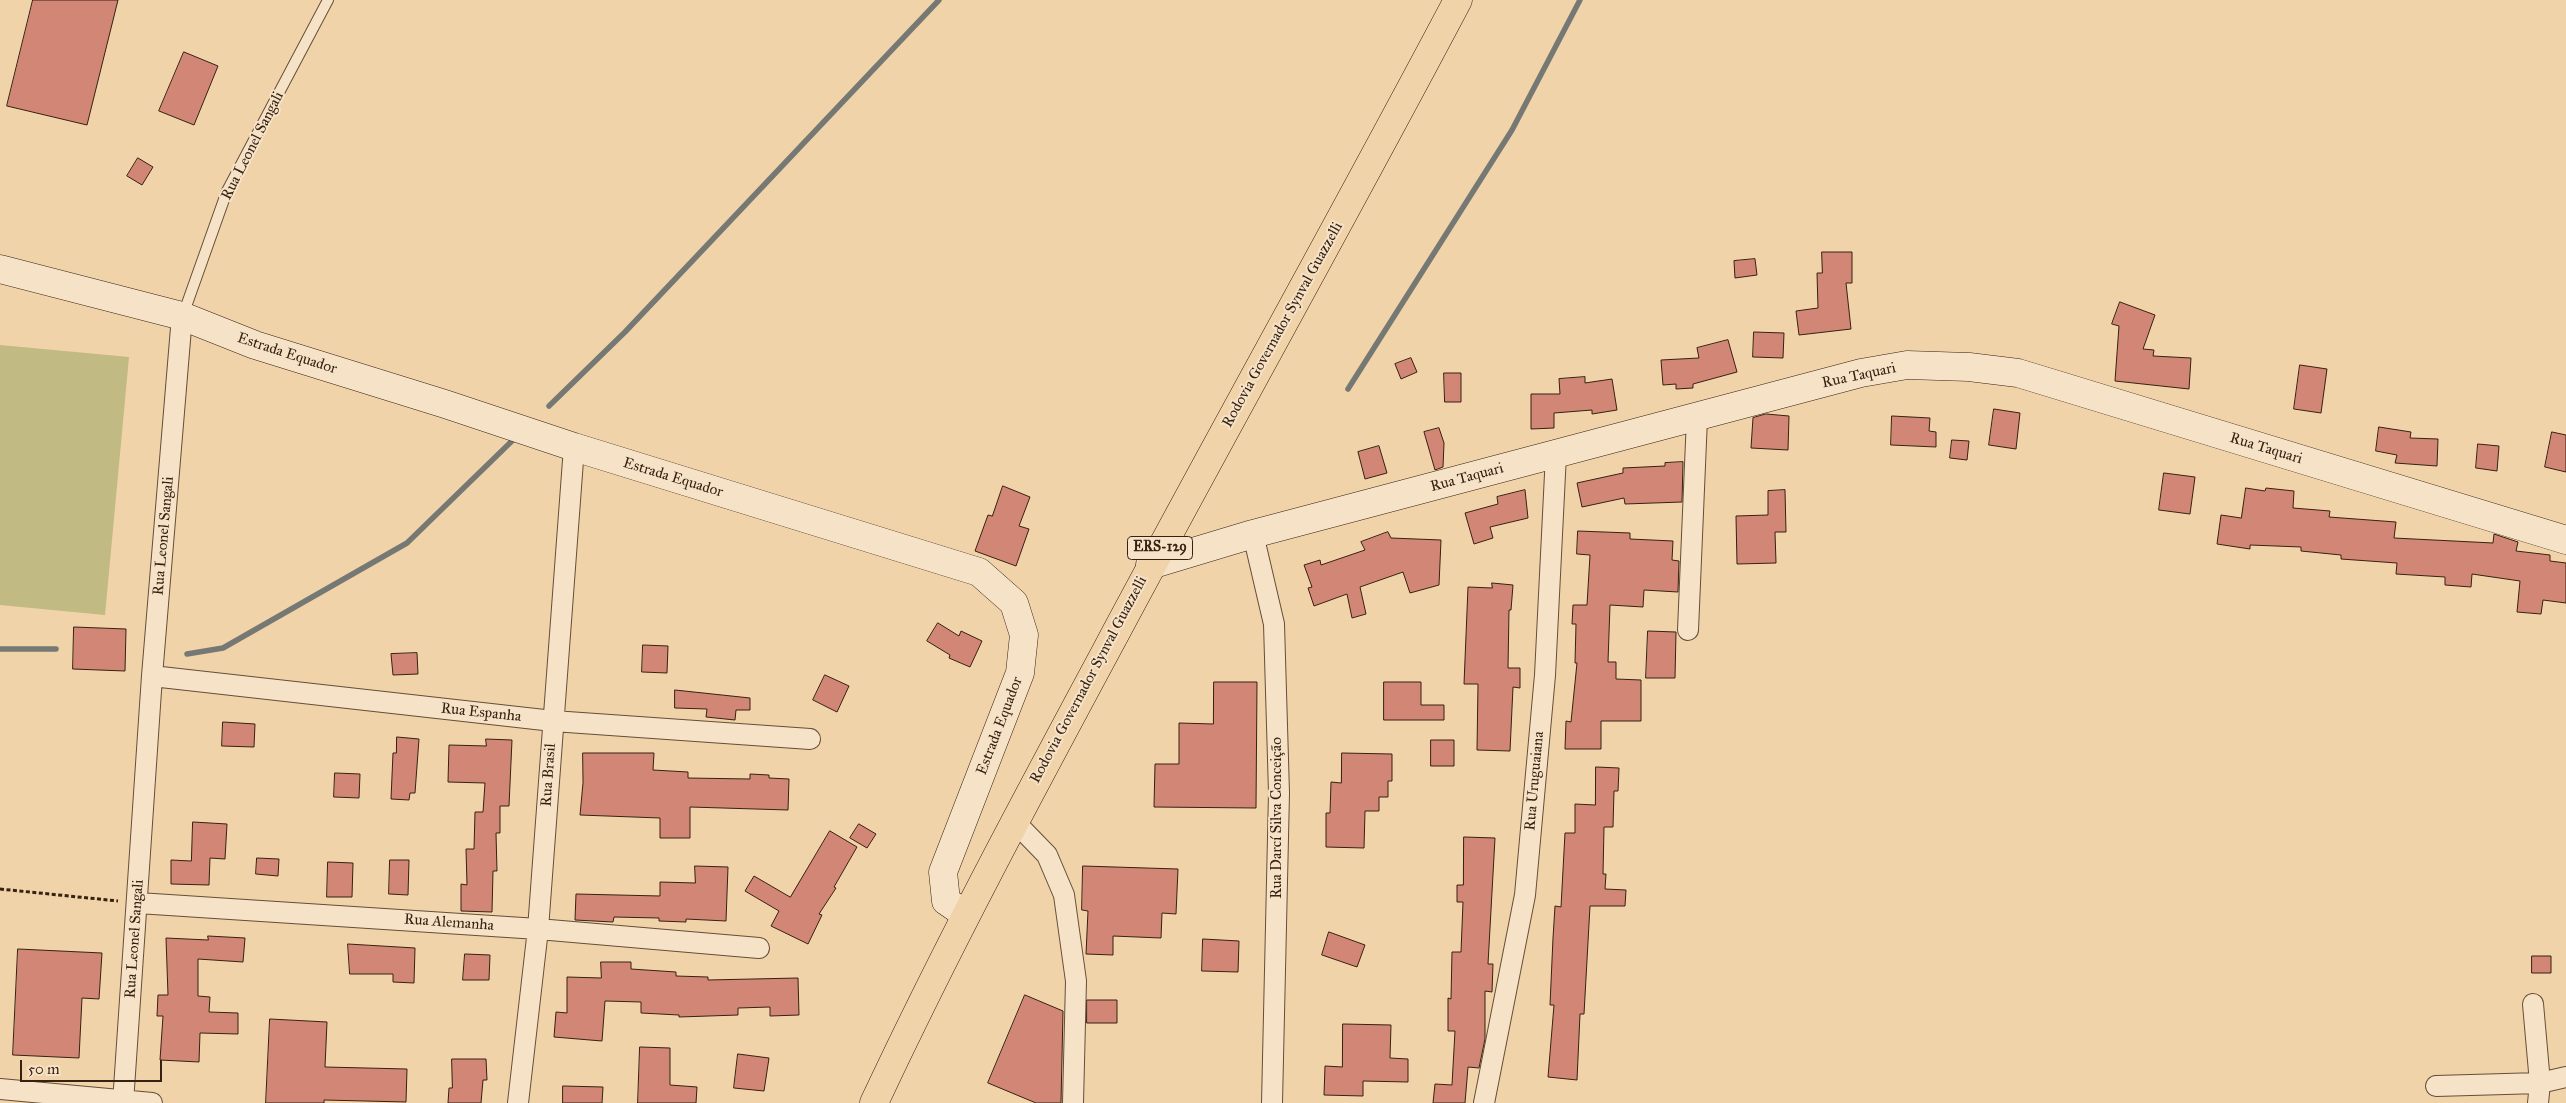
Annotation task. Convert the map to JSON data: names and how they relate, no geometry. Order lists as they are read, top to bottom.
{
  "streets": {
    "main road": ["Rodovia Governador Synval Guazzelli", "ERS-129"],
    "street": [
      "Rua Leonel Sangali",
      "Estrada Equador",
      "Rua Taquari",
      "Rua Espanha",
      "Rua Brasil",
      "Rua Uruguaiana",
      "Rua Darcí Silva Conceição",
      "Rua Alemanha"
    ]
  },
  "crossings": [
    ["Rua Leonel Sangali", "Estrada Equador"],
    ["Rua Leonel Sangali", "Rua Espanha"],
    ["Rua Leonel Sangali", "Rua Alemanha"],
    ["Rodovia Governador Synval Guazzelli", "Estrada Equador"],
    ["Rodovia Governador Synval Guazzelli", "Rua Taquari"],
    ["Estrada Equador", "Rua Brasil"],
    ["Rua Taquari", "Rua Uruguaiana"],
    ["Rua Taquari", "Rua Darcí Silva Conceição"],
    ["Rua Espanha", "Rua Brasil"],
    ["Rua Brasil", "Rua Alemanha"]
  ],
  "scale_bar": "50 m"
}
